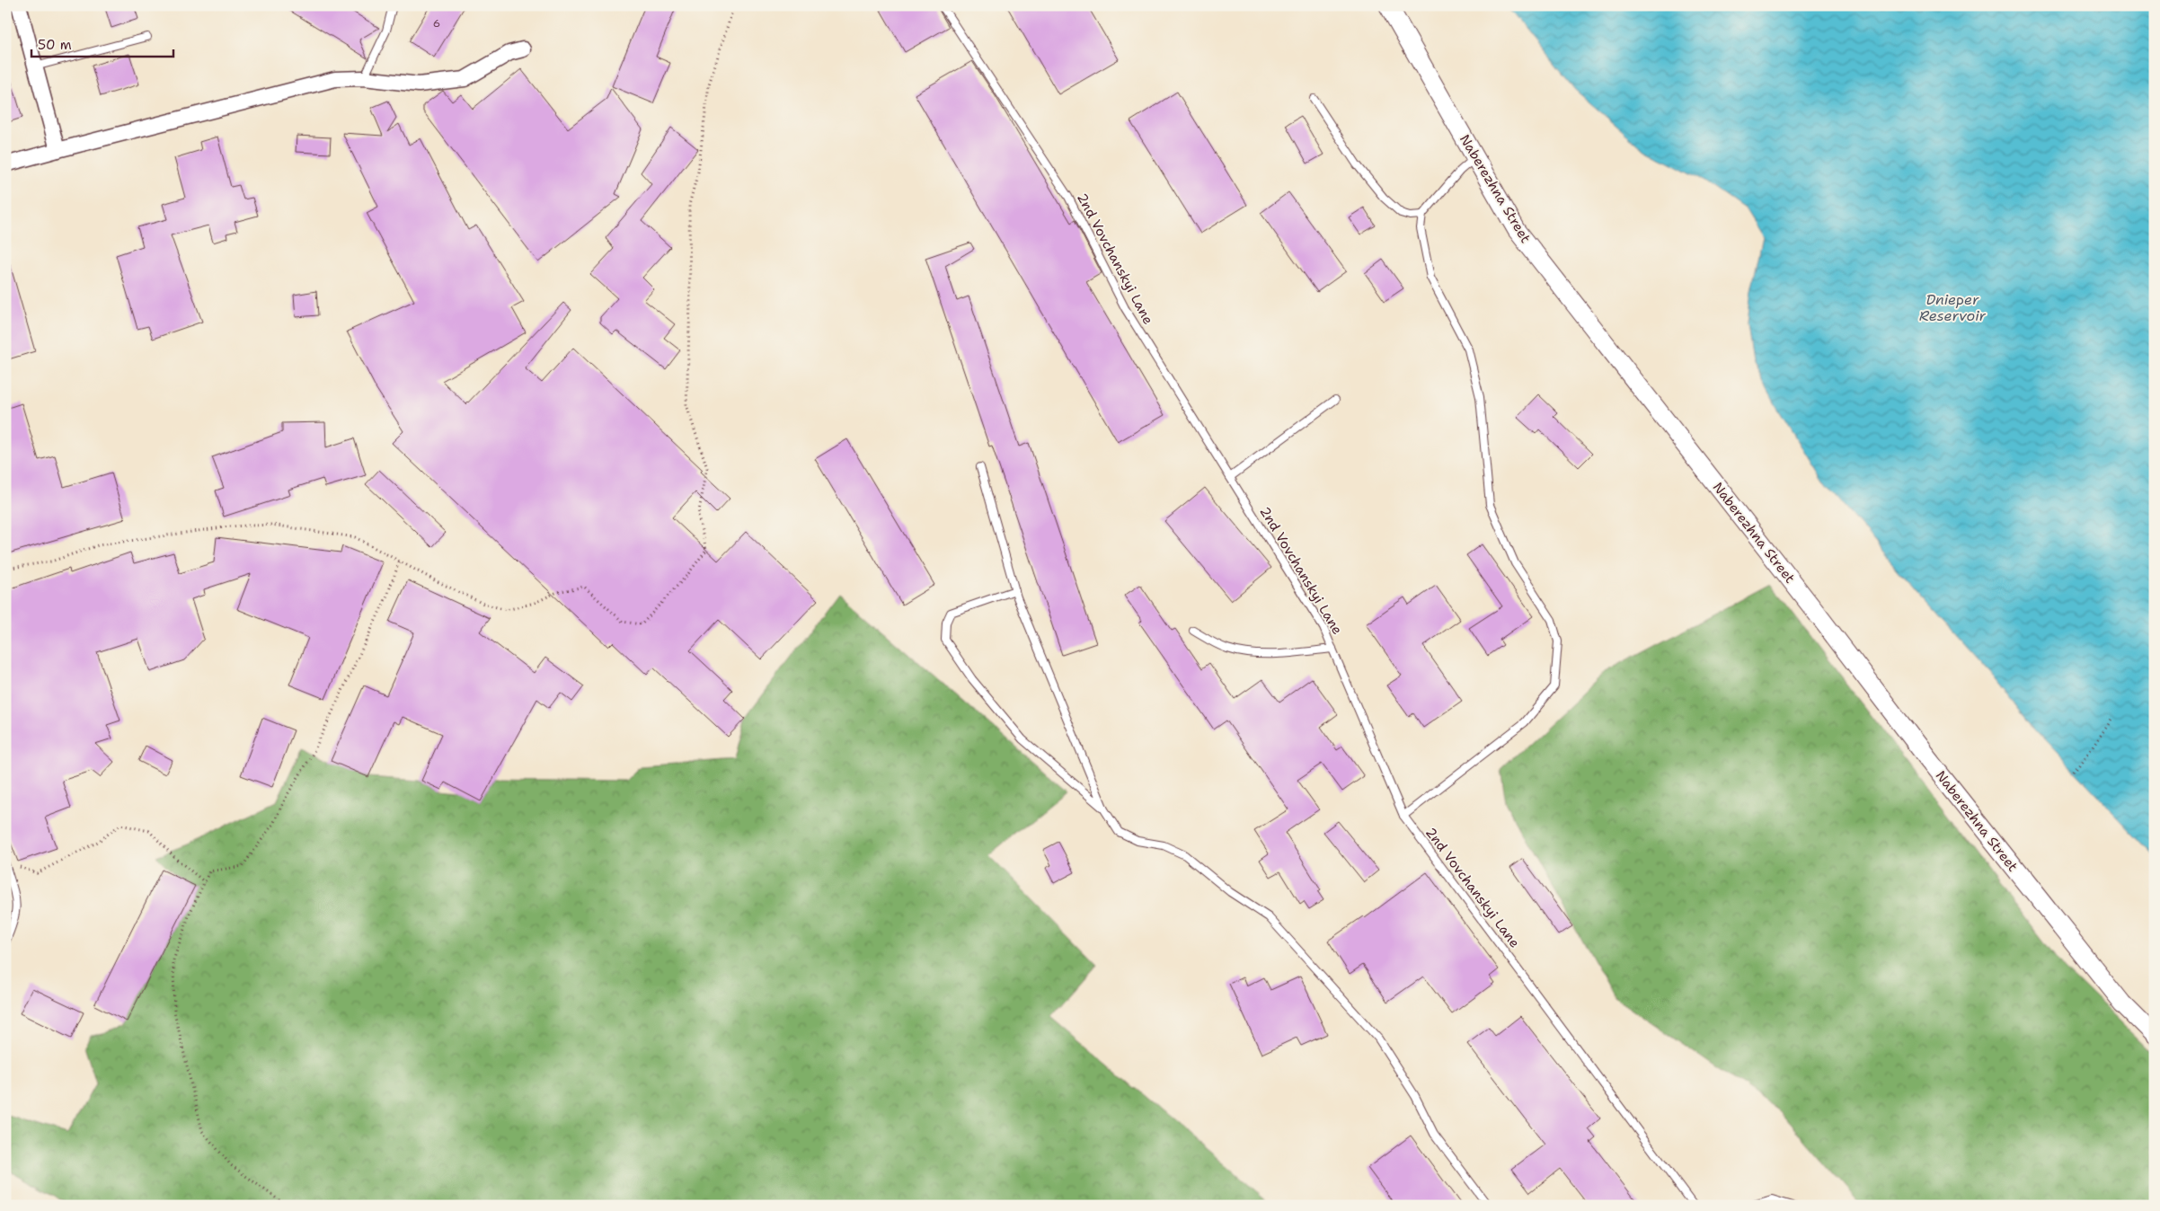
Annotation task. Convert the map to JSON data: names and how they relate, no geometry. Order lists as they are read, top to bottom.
{
  "streets": {
    "street": ["Naberezhna Street"],
    "lane": ["2nd Vovchanskyi Lane"]
  },
  "water": ["Dnieper Reservoir"],
  "house_numbers": ["6"],
  "scale_bar": "50 m"
}
